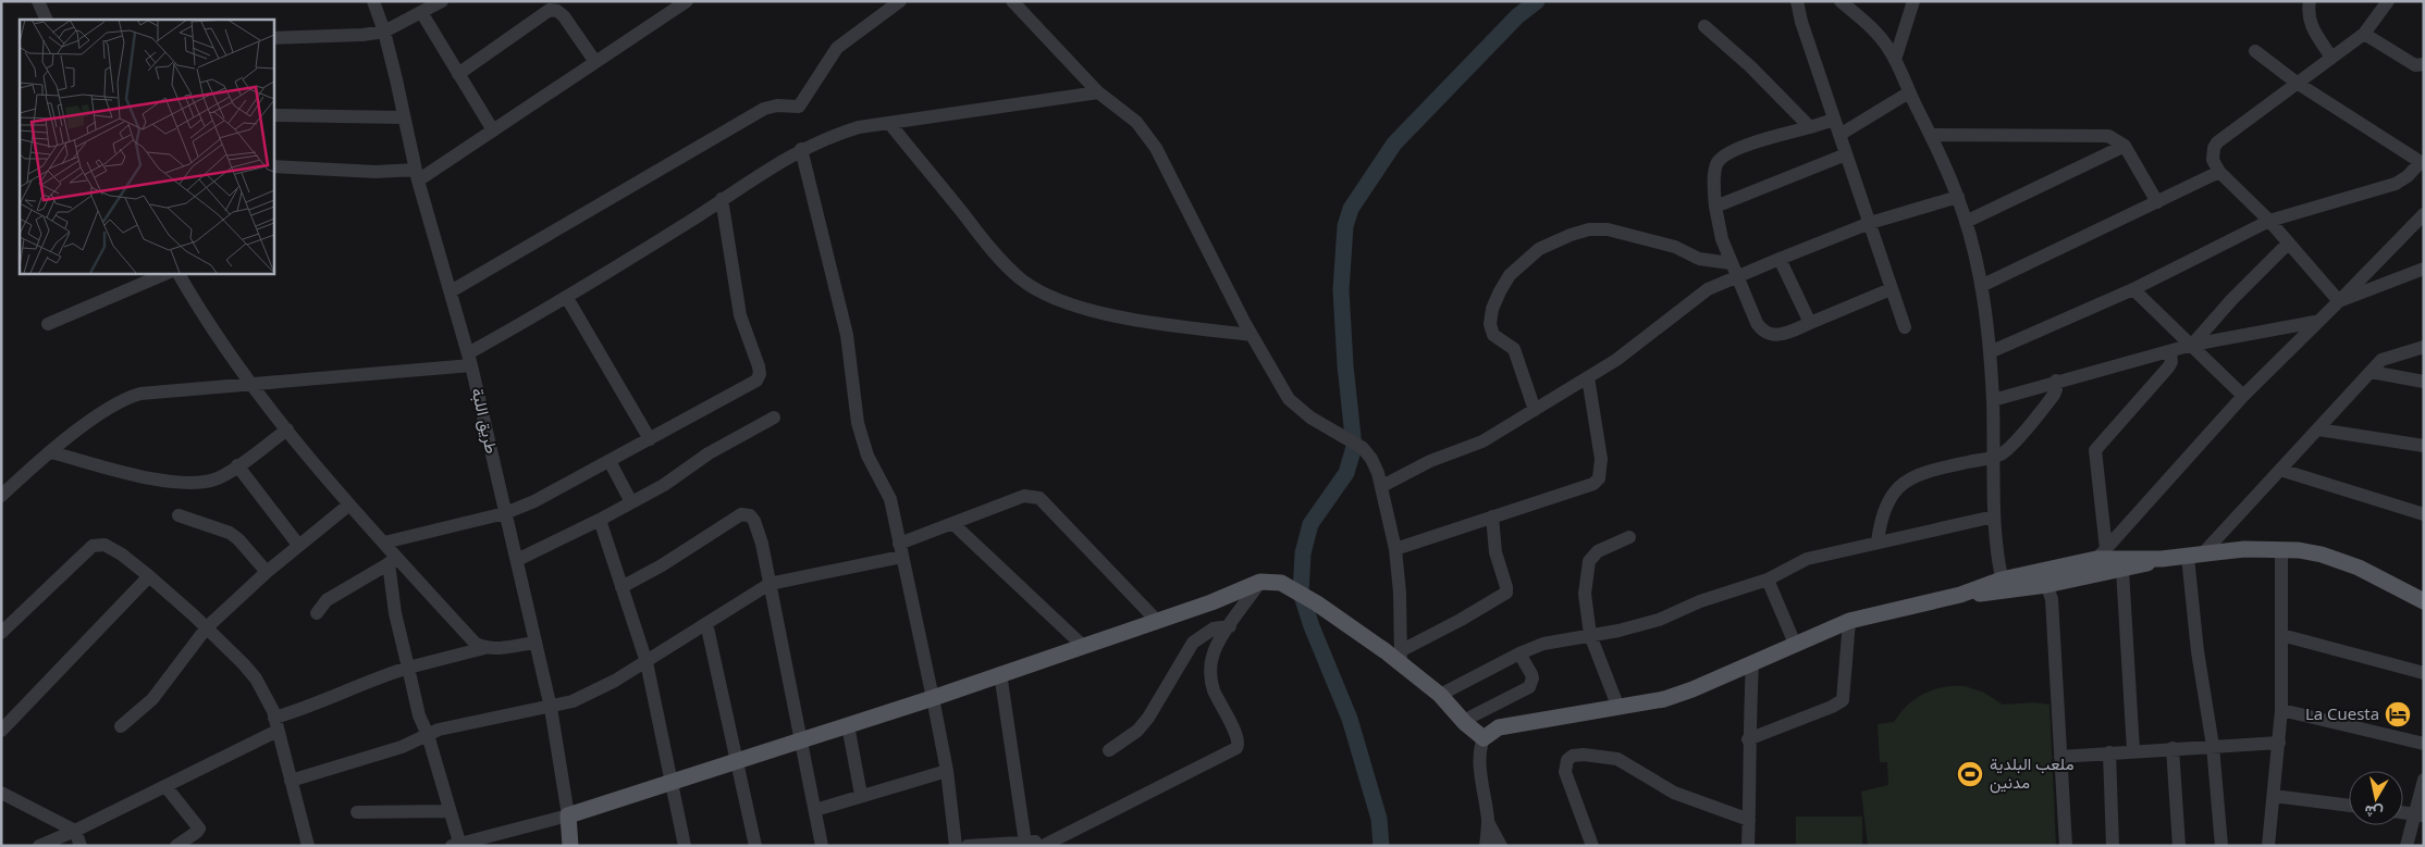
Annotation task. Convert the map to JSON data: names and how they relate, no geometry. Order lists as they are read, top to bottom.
{
  "streets": {
    "main road": ["طريق اللبة"]
  },
  "places": {
    "hotel": ["La Cuesta"],
    "sports": ["ملعب البلدية مدنين"]
  },
  "north": "bottom"
}
